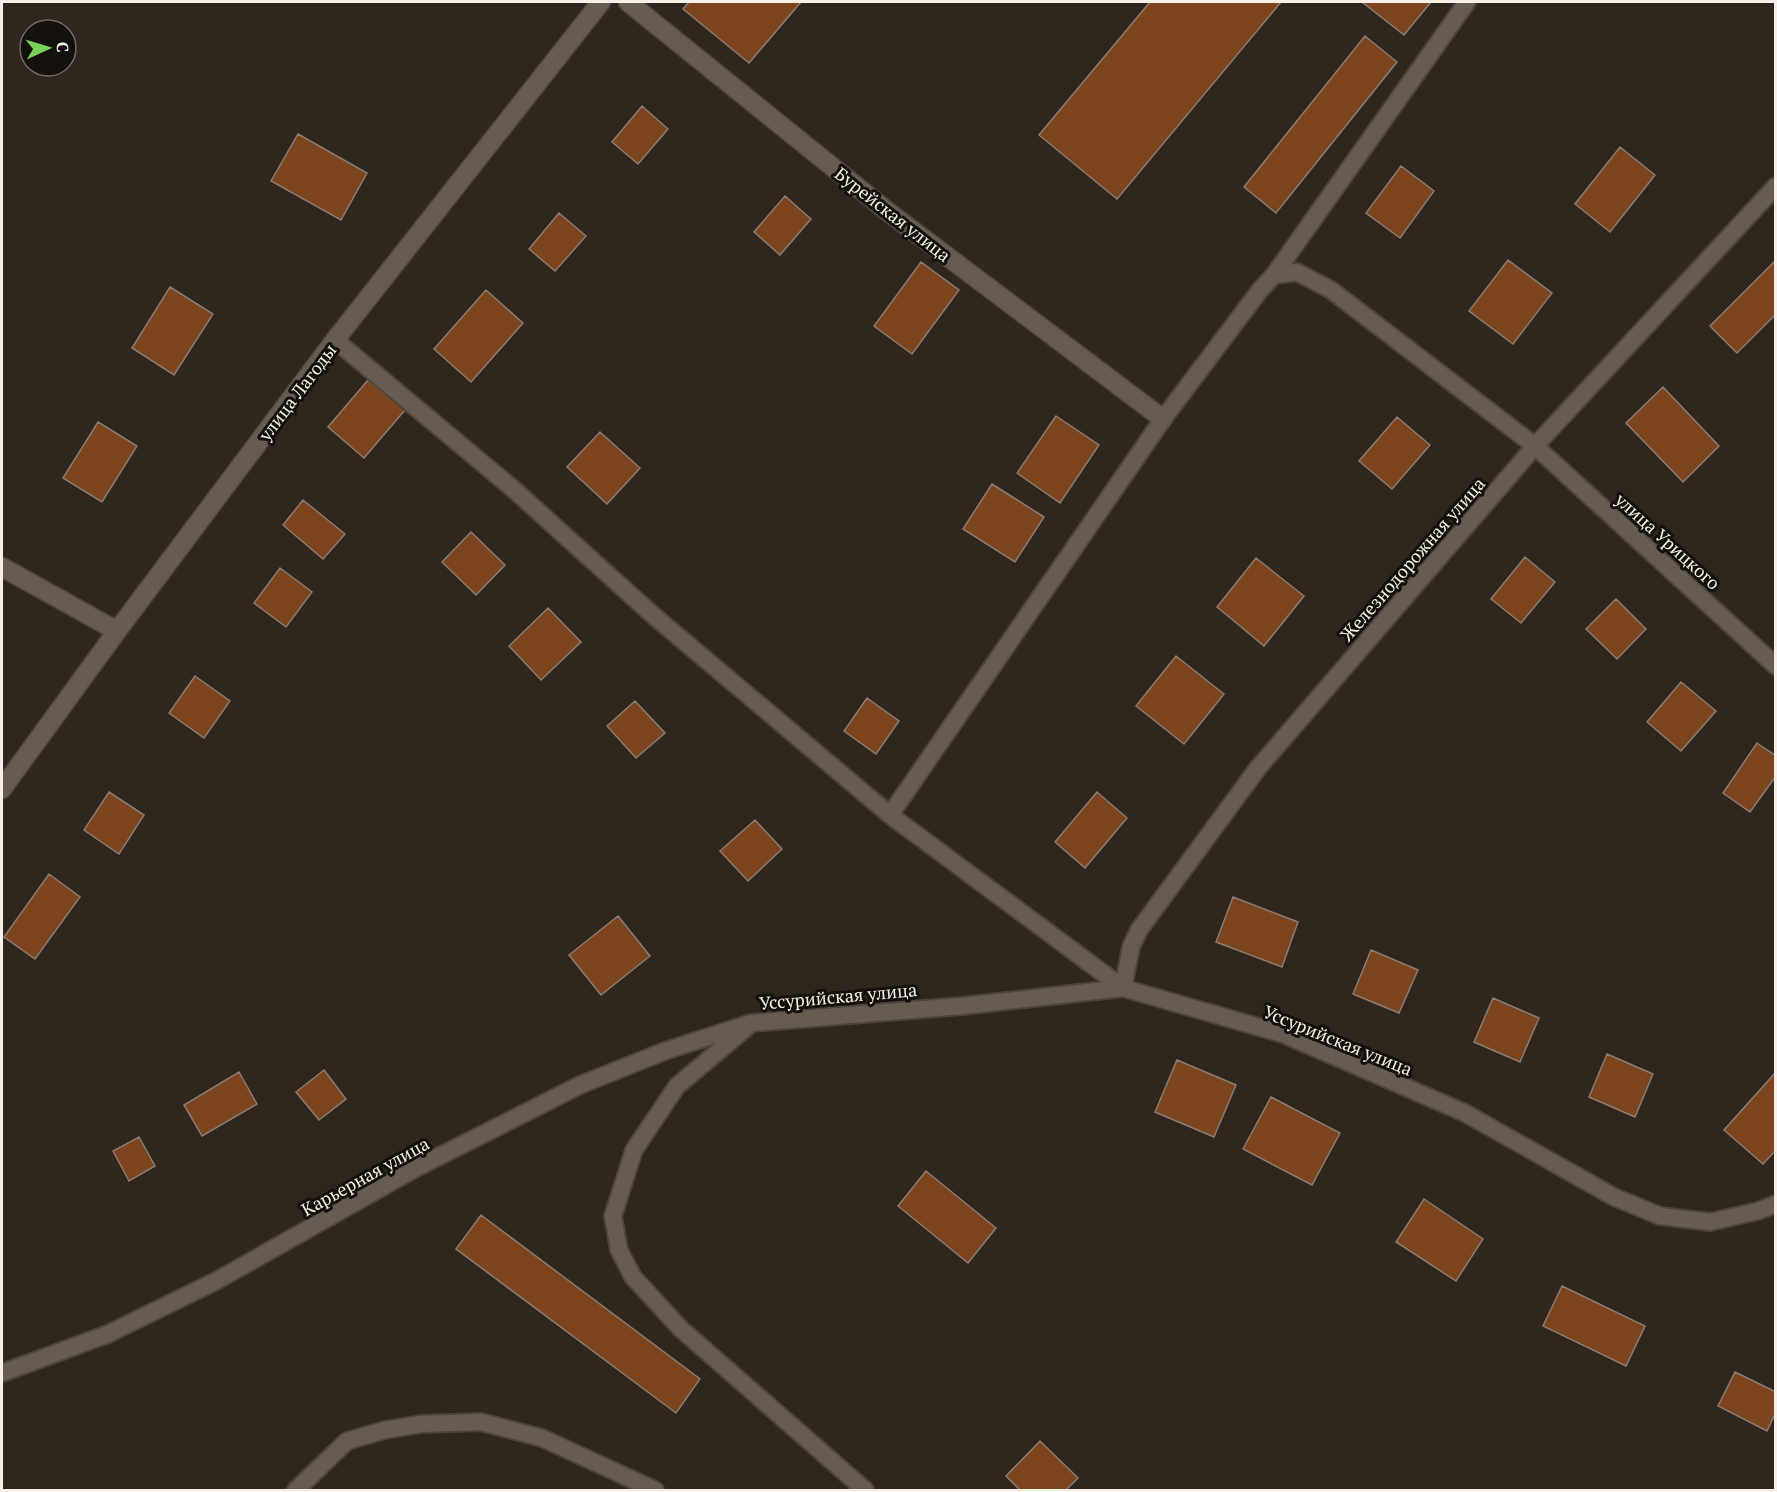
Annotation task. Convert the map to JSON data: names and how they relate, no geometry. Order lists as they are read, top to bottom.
{
  "streets": {
    "street": ["Бурейская улица", "улица Лагоды"],
    "lane": [
      "улица Урицкого",
      "Железнодорожная улица",
      "Уссурийская улица",
      "Карьерная улица"
    ]
  },
  "crossings": [
    ["улица Урицкого", "Железнодорожная улица"],
    ["Железнодорожная улица", "Уссурийская улица"],
    ["Уссурийская улица", "Карьерная улица"]
  ],
  "north": "right"
}
